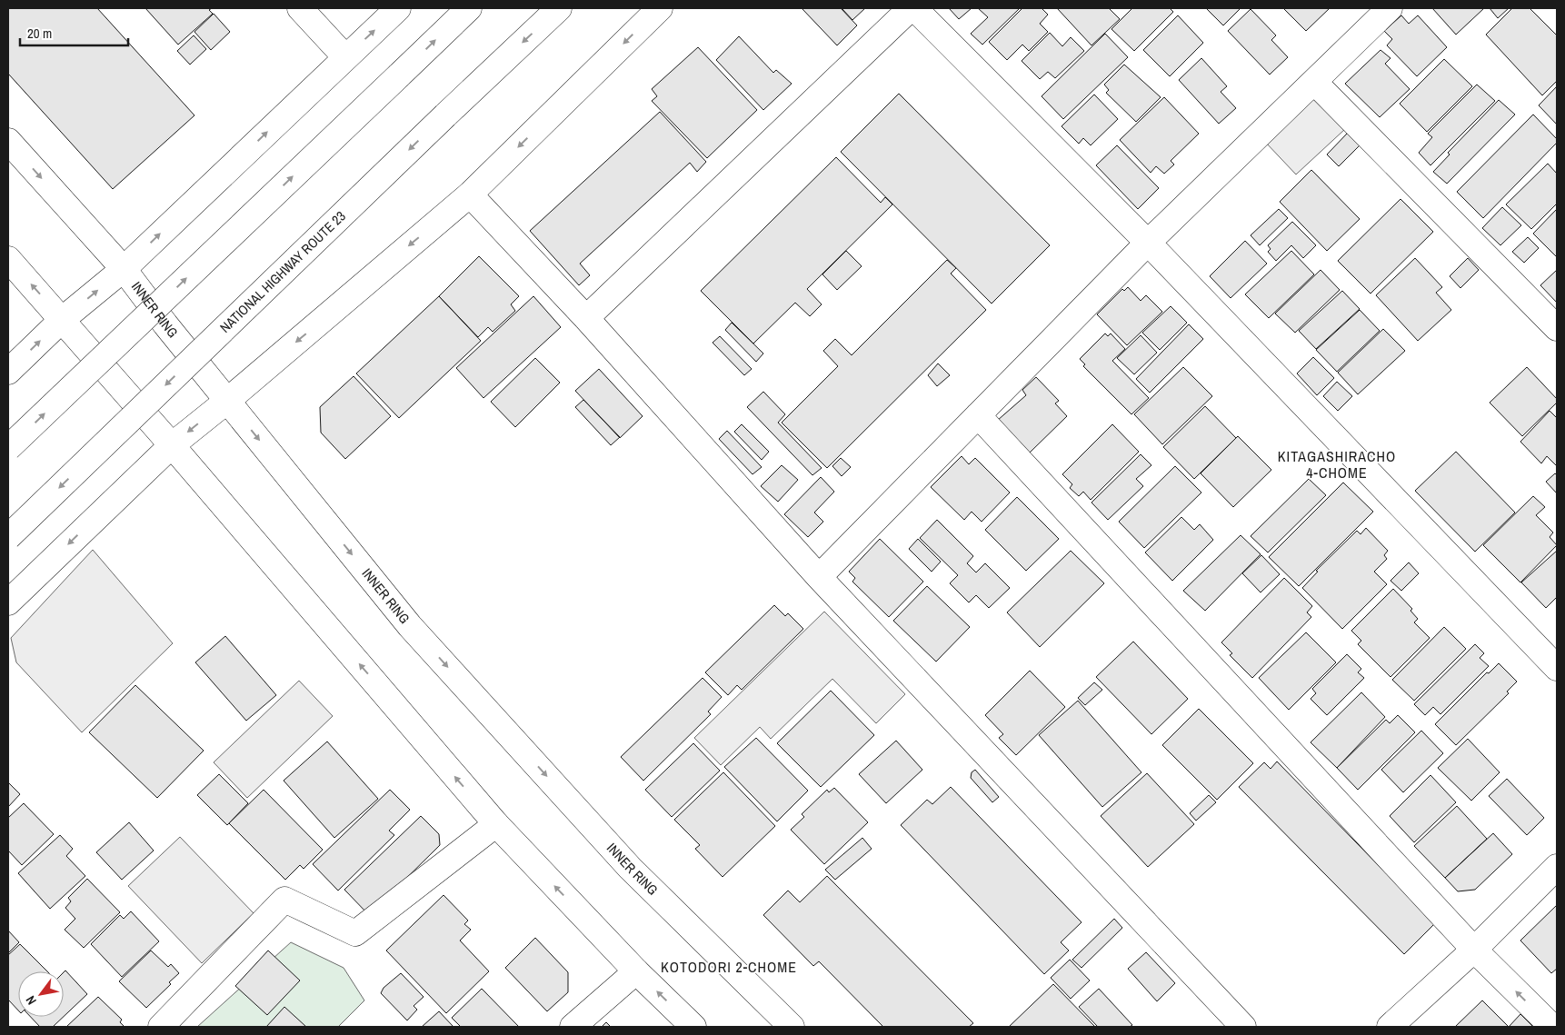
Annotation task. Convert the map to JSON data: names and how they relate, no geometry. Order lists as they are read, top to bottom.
{
  "streets": {
    "main road": ["NATIONAL HIGHWAY ROUTE 23", "INNER RING"]
  },
  "districts": ["KITAGASHIRACHO 4-CHOME", "KOTODORI 2-CHOME"],
  "scale_bar": "20 m",
  "north": "bottom left"
}
